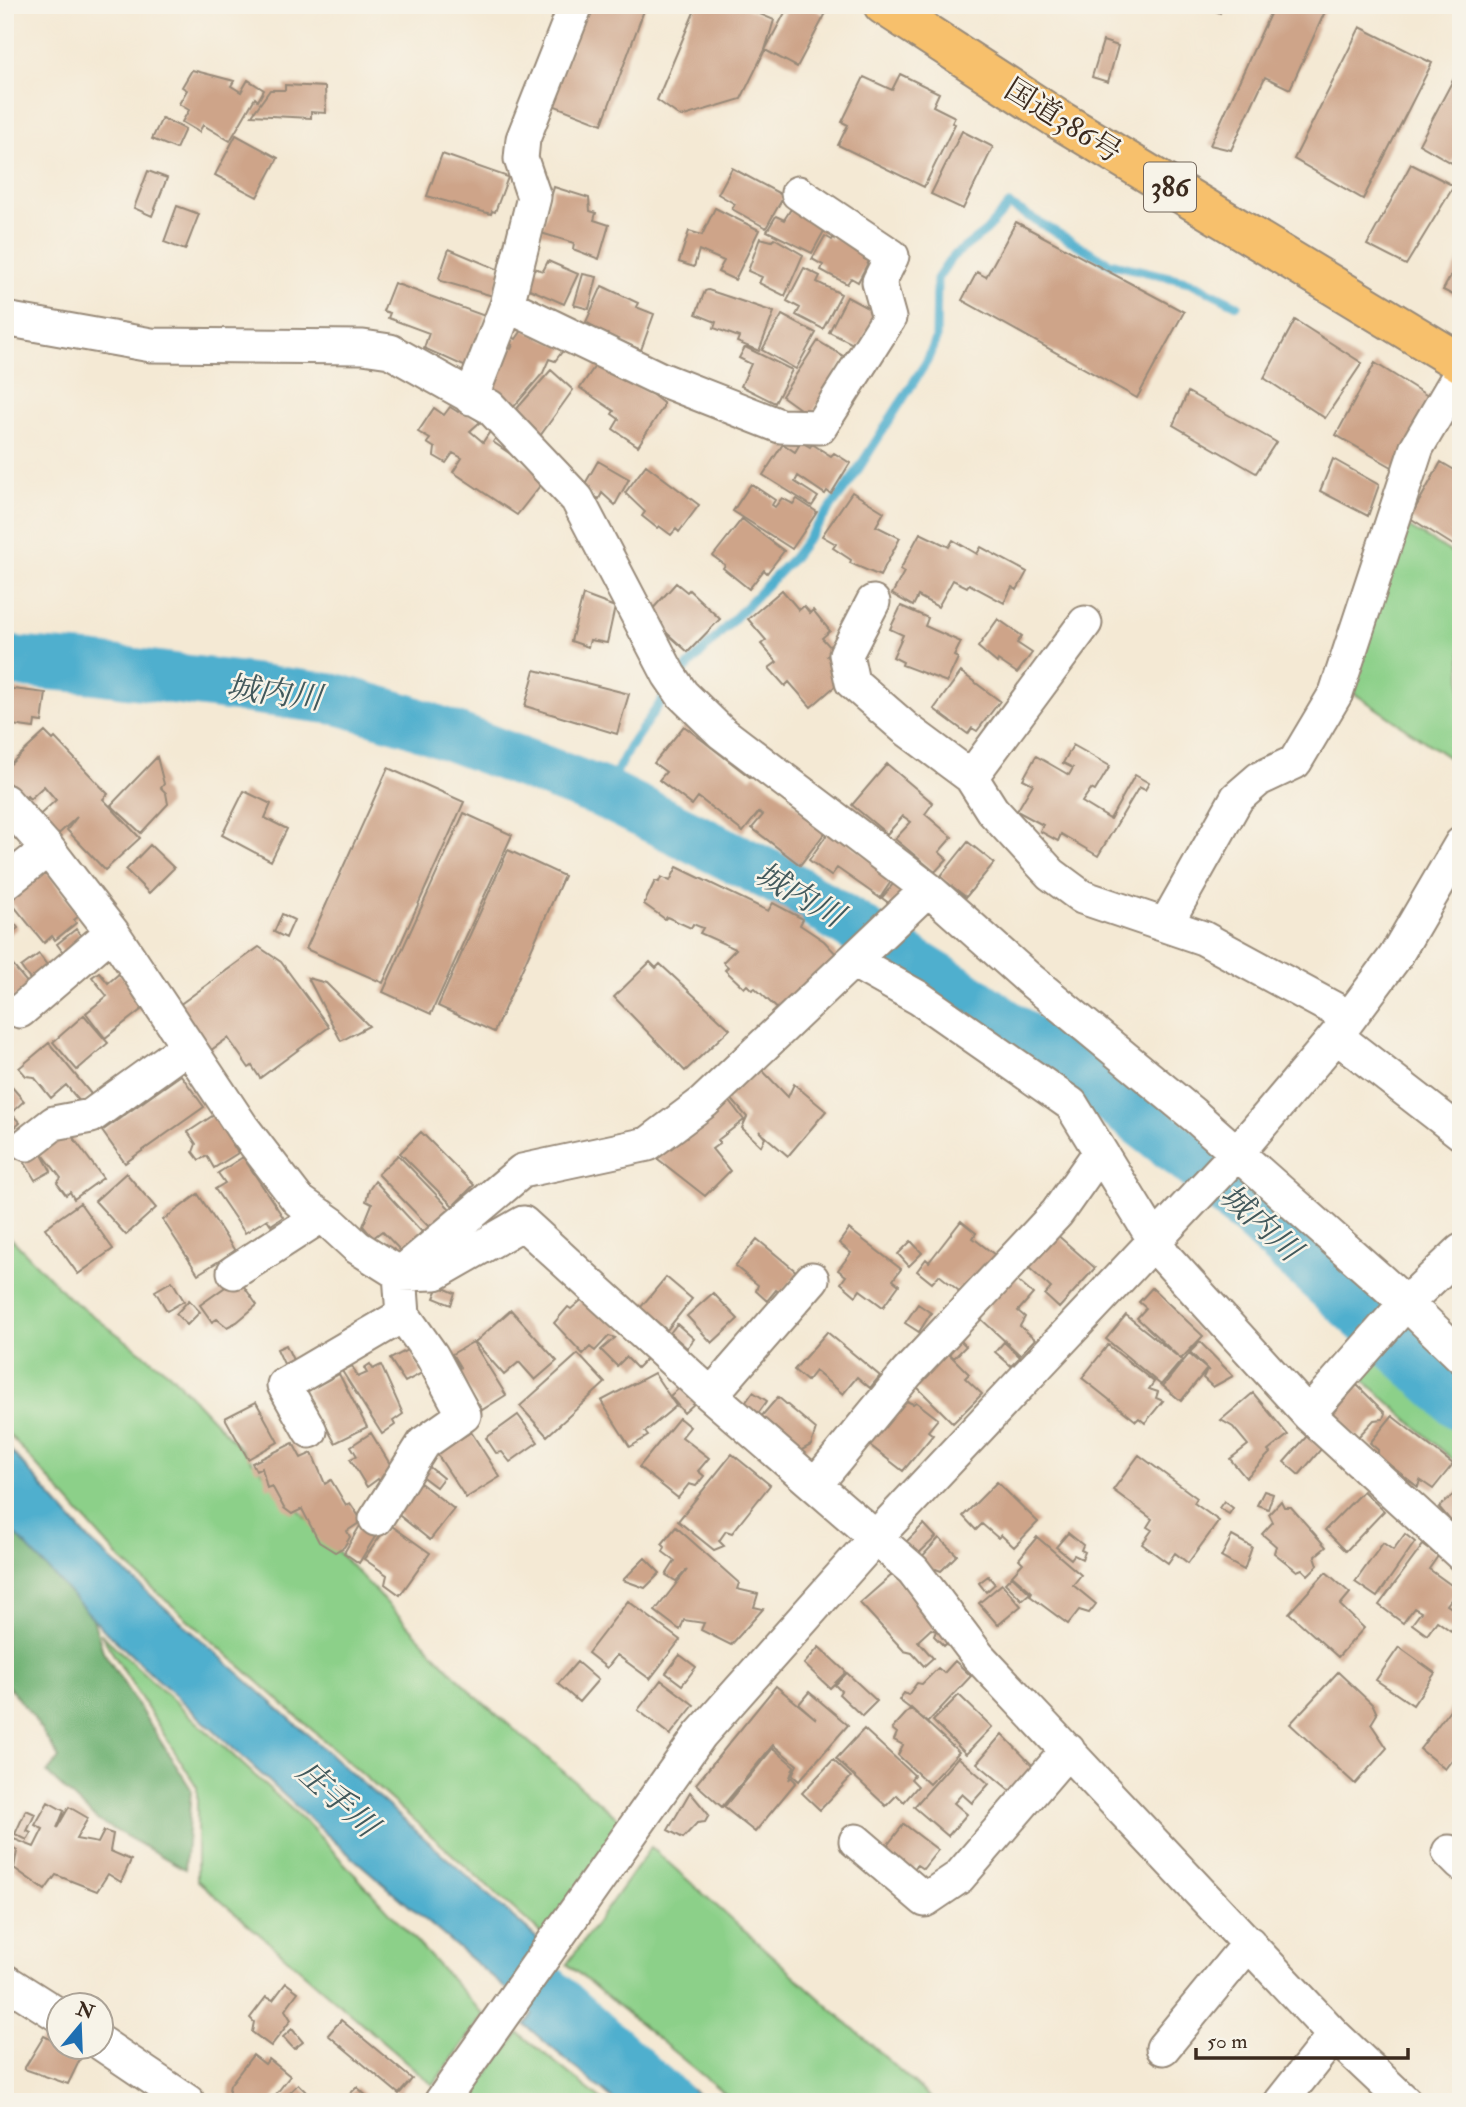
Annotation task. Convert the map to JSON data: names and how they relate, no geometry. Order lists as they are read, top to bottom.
{
  "streets": {
    "highway": ["国道386号", "386"]
  },
  "water": ["城内川", "庄手川"],
  "scale_bar": "50 m",
  "north": "top"
}
